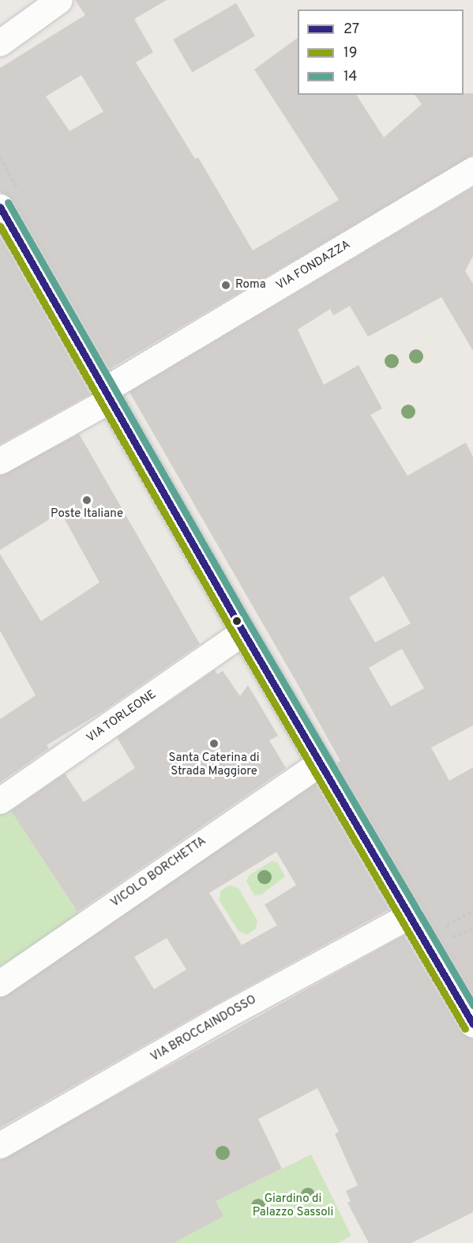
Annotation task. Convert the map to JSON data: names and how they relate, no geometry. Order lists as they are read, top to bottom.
{
  "streets": {
    "street": [
      "VIA FONDAZZA",
      "VIA TORLEONE",
      "VICOLO BORCHETTA",
      "VIA BROCCAINDOSSO"
    ]
  },
  "parks": ["Giardino di Palazzo Sassoli"],
  "places": ["Roma", "Poste Italiane", "Santa Caterina di Strada Maggiore"],
  "lines": ["transit line 14", "transit line 27", "transit line 19"],
  "legend": ["27", "19", "14"]
}
